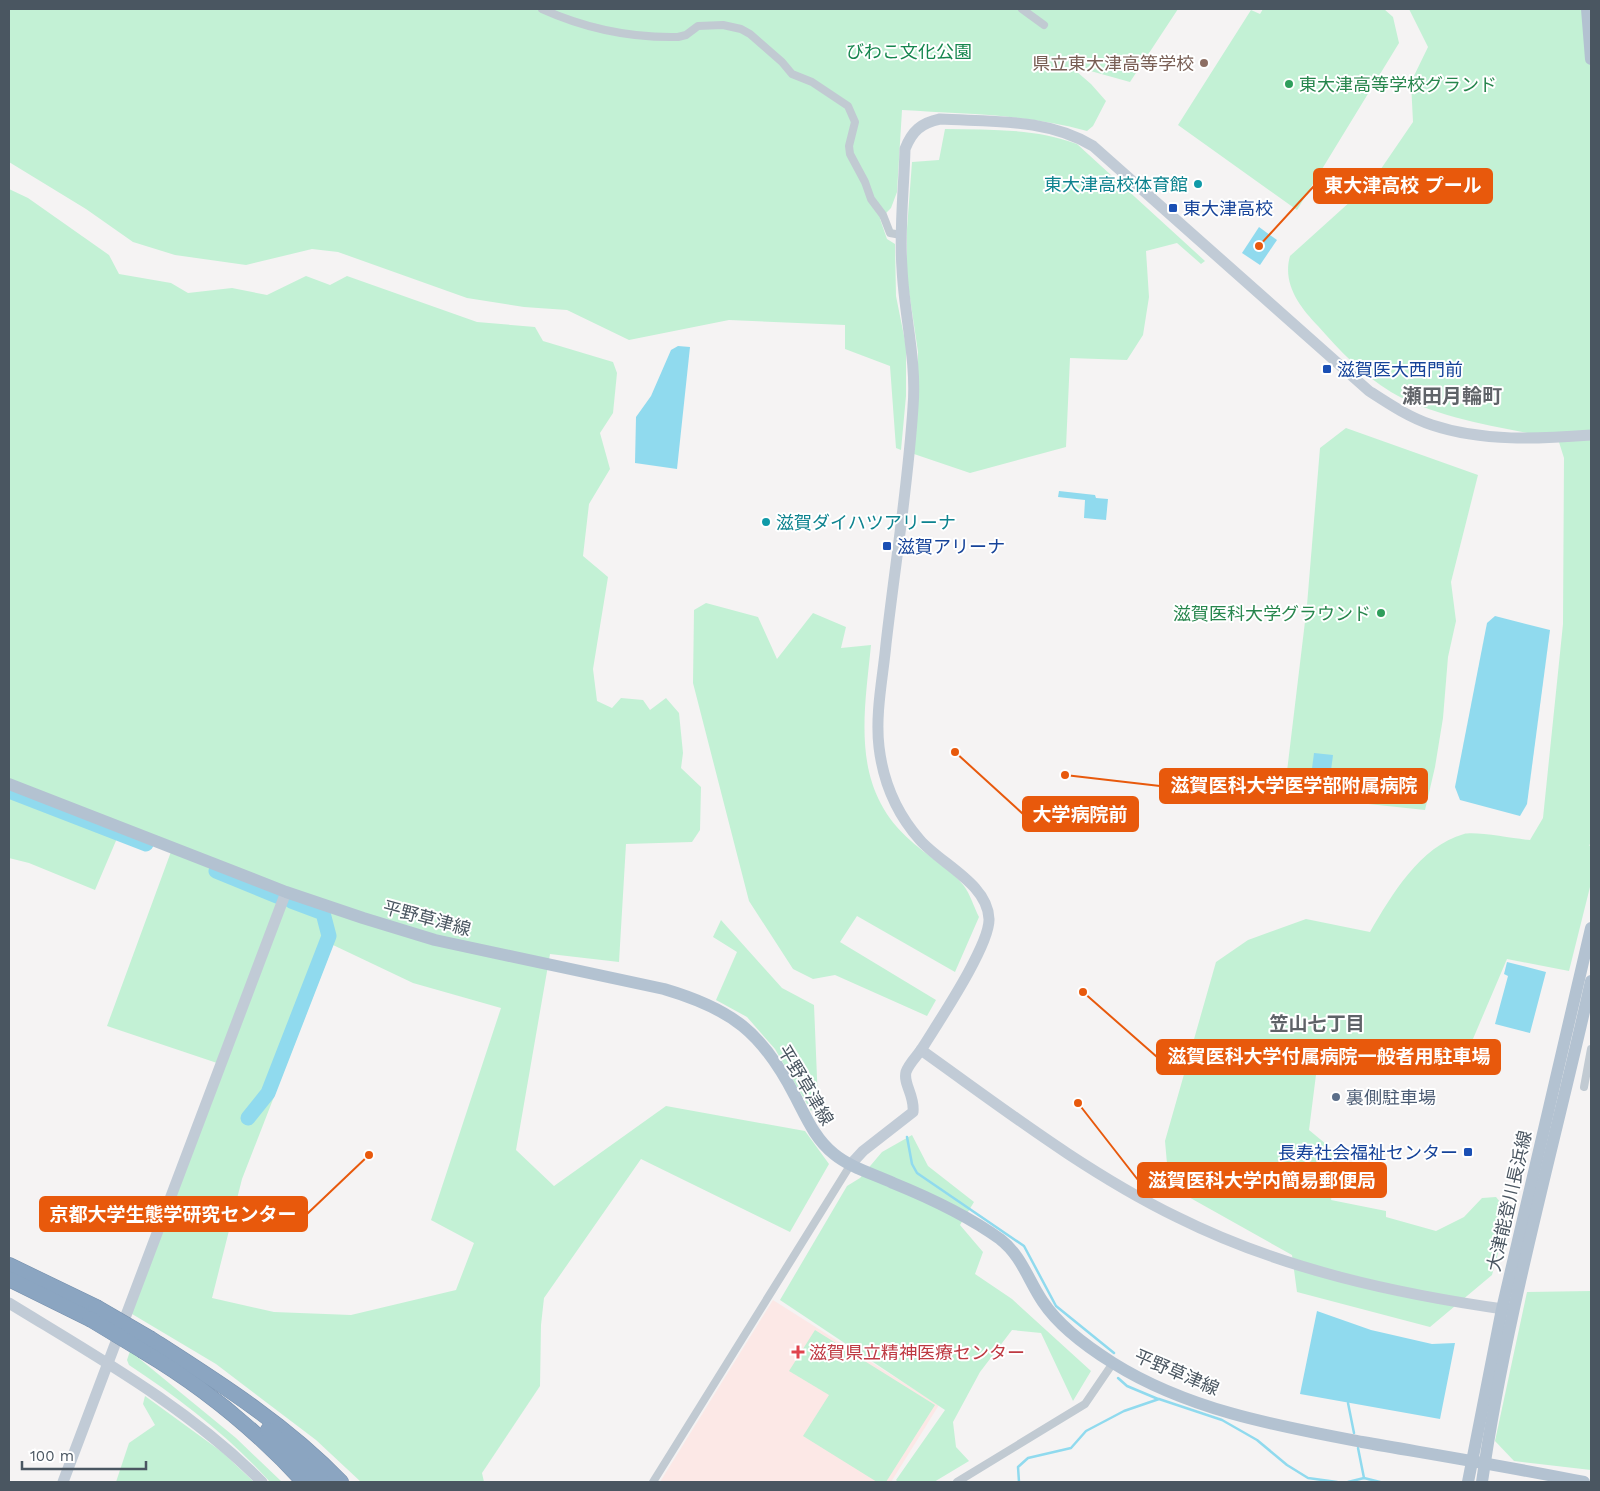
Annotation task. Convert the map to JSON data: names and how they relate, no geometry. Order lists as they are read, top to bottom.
{
  "streets": {
    "main road": ["平野草津線", "大津能登川長浜線"]
  },
  "crossings": [
    ["平野草津線", "大津能登川長浜線"]
  ],
  "districts": ["瀬田月輪町", "笠山七丁目"],
  "parks": ["びわこ文化公園"],
  "places": {
    "other": [
      "県立東大津高等学校",
      "東大津高等学校グランド",
      "東大津高校体育館",
      "東大津高校 プール",
      "滋賀ダイハツアリーナ",
      "滋賀医科大学グラウンド",
      "大学病院前",
      "滋賀医科大学医学部附属病院",
      "滋賀医科大学付属病院一般者用駐車場",
      "裏側駐車場",
      "滋賀医科大学内簡易郵便局",
      "京都大学生態学研究センター"
    ],
    "transit": [
      "東大津高校",
      "滋賀医大西門前",
      "滋賀アリーナ",
      "長寿社会福祉センター"
    ],
    "health": ["滋賀県立精神医療センター"]
  },
  "scale_bar": "100 m"
}
